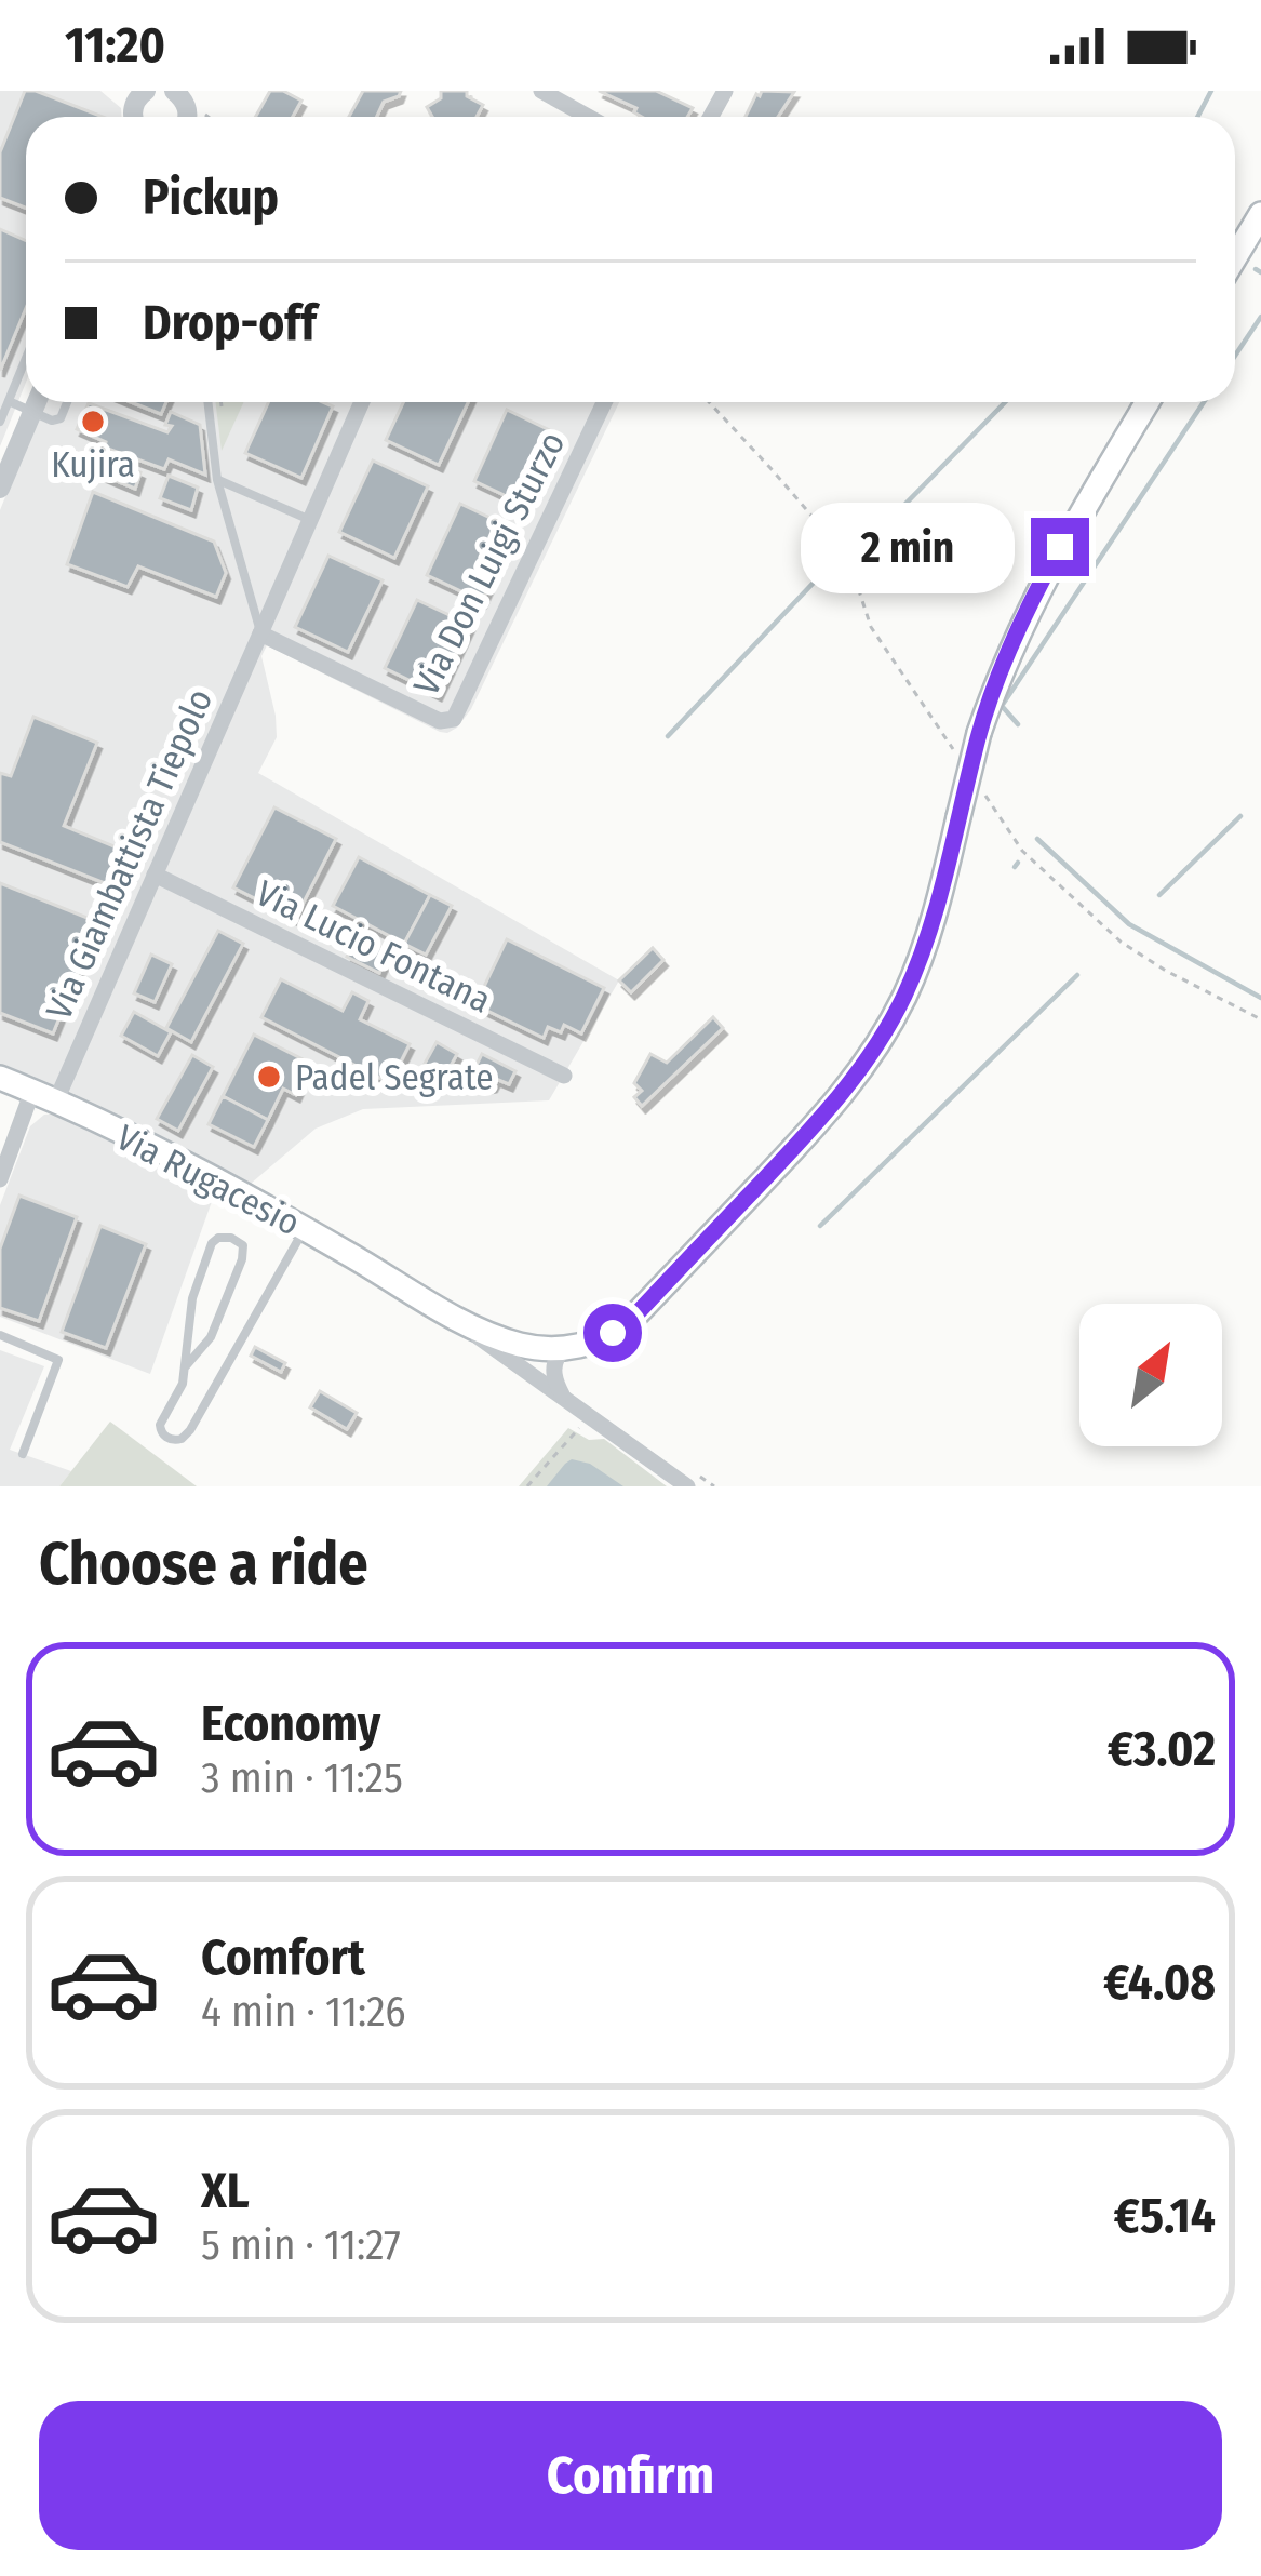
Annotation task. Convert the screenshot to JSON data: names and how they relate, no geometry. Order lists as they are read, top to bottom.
{
  "streets": {
    "main road": ["Via Rugacesio"],
    "street": ["Via Don Luigi Sturzo", "Via Giambattista Tiepolo", "Via Lucio Fontana"]
  },
  "crossings": [
    ["Via Don Luigi Sturzo", "Via Giambattista Tiepolo"],
    ["Via Giambattista Tiepolo", "Via Lucio Fontana"],
    ["Via Giambattista Tiepolo", "Via Rugacesio"]
  ],
  "places": ["Kujira", "Padel Segrate"],
  "north": "top right",
  "page": {
    "status": "11:20",
    "banner": ["Pickup", "Drop-off"],
    "bubble": "2 min",
    "heading": "Choose a ride",
    "list": [
      {
        "name": "Economy",
        "note": "3 min · 11:25",
        "value": "€3.02"
      },
      {
        "name": "Comfort",
        "note": "4 min · 11:26",
        "value": "€4.08"
      },
      {
        "name": "XL",
        "note": "5 min · 11:27",
        "value": "€5.14"
      }
    ],
    "buttons": "Confirm"
  }
}
